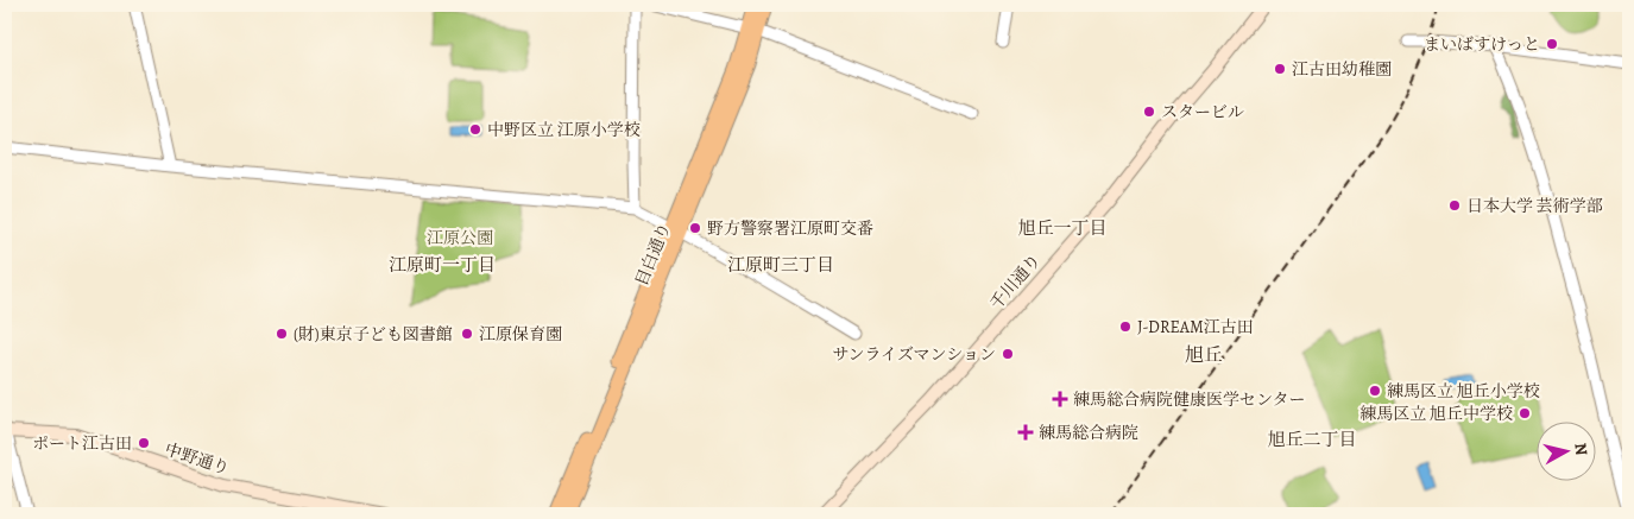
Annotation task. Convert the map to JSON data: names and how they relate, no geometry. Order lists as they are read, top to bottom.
{
  "streets": {
    "main road": ["目白通り", "千川通り", "中野通り"]
  },
  "districts": [
    "旭丘一丁目",
    "江原町一丁目",
    "江原町三丁目",
    "旭丘",
    "旭丘二丁目"
  ],
  "parks": ["江原公園"],
  "places": {
    "other": [
      "まいばすけっと",
      "江古田幼稚園",
      "スタービル",
      "中野区立 江原小学校",
      "日本大学 芸術学部",
      "野方警察署江原町交番",
      "J-DREAM江古田",
      "(財)東京子ども図書館",
      "江原保育園",
      "サンライズマンション",
      "練馬区立 旭丘小学校",
      "練馬区立 旭丘中学校",
      "ポート江古田"
    ],
    "health": ["練馬総合病院健康医学センター", "練馬総合病院"]
  },
  "north": "right"
}
